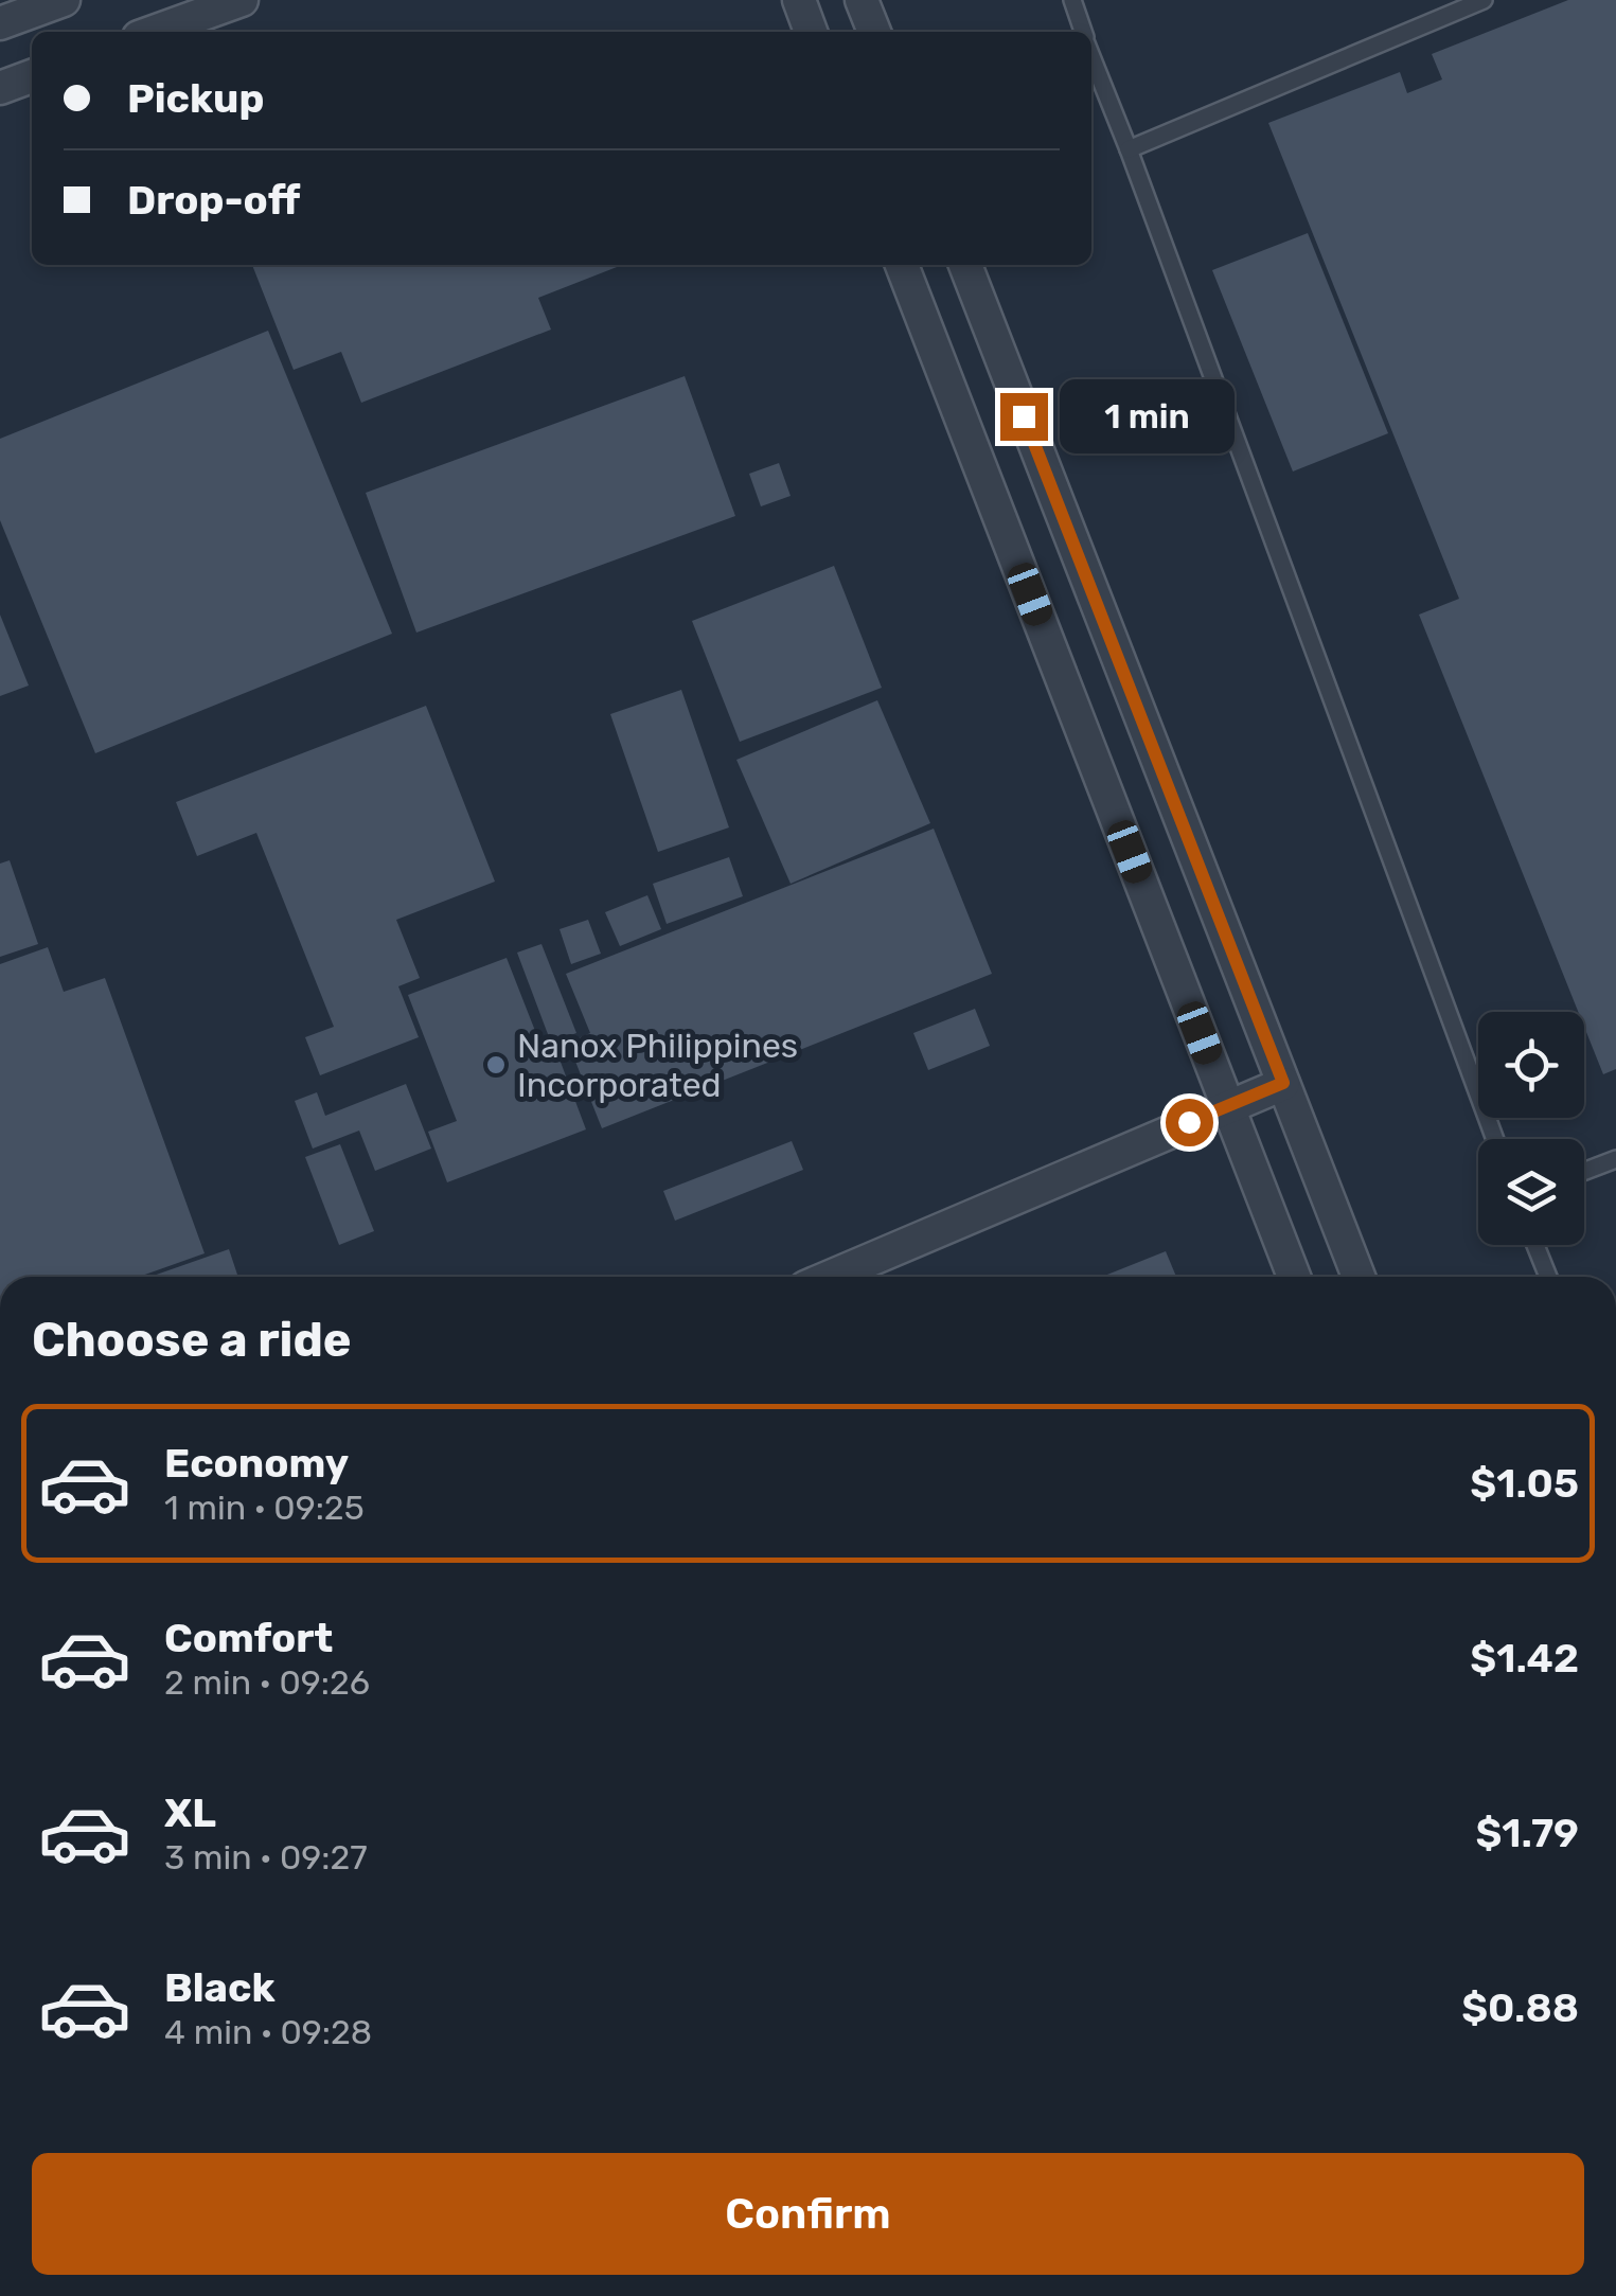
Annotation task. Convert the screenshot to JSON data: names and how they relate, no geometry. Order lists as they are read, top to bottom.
{
  "places": ["Nanox Philippines Incorporated"],
  "page": {
    "banner": ["Pickup", "Drop-off"],
    "bubble": "1 min",
    "heading": "Choose a ride",
    "list": [
      {
        "name": "Economy",
        "note": "1 min · 09:25",
        "value": "$1.05"
      },
      {
        "name": "Comfort",
        "note": "2 min · 09:26",
        "value": "$1.42"
      },
      {
        "name": "XL",
        "note": "3 min · 09:27",
        "value": "$1.79"
      },
      {
        "name": "Black",
        "note": "4 min · 09:28",
        "value": "$0.88"
      }
    ],
    "buttons": "Confirm"
  }
}
